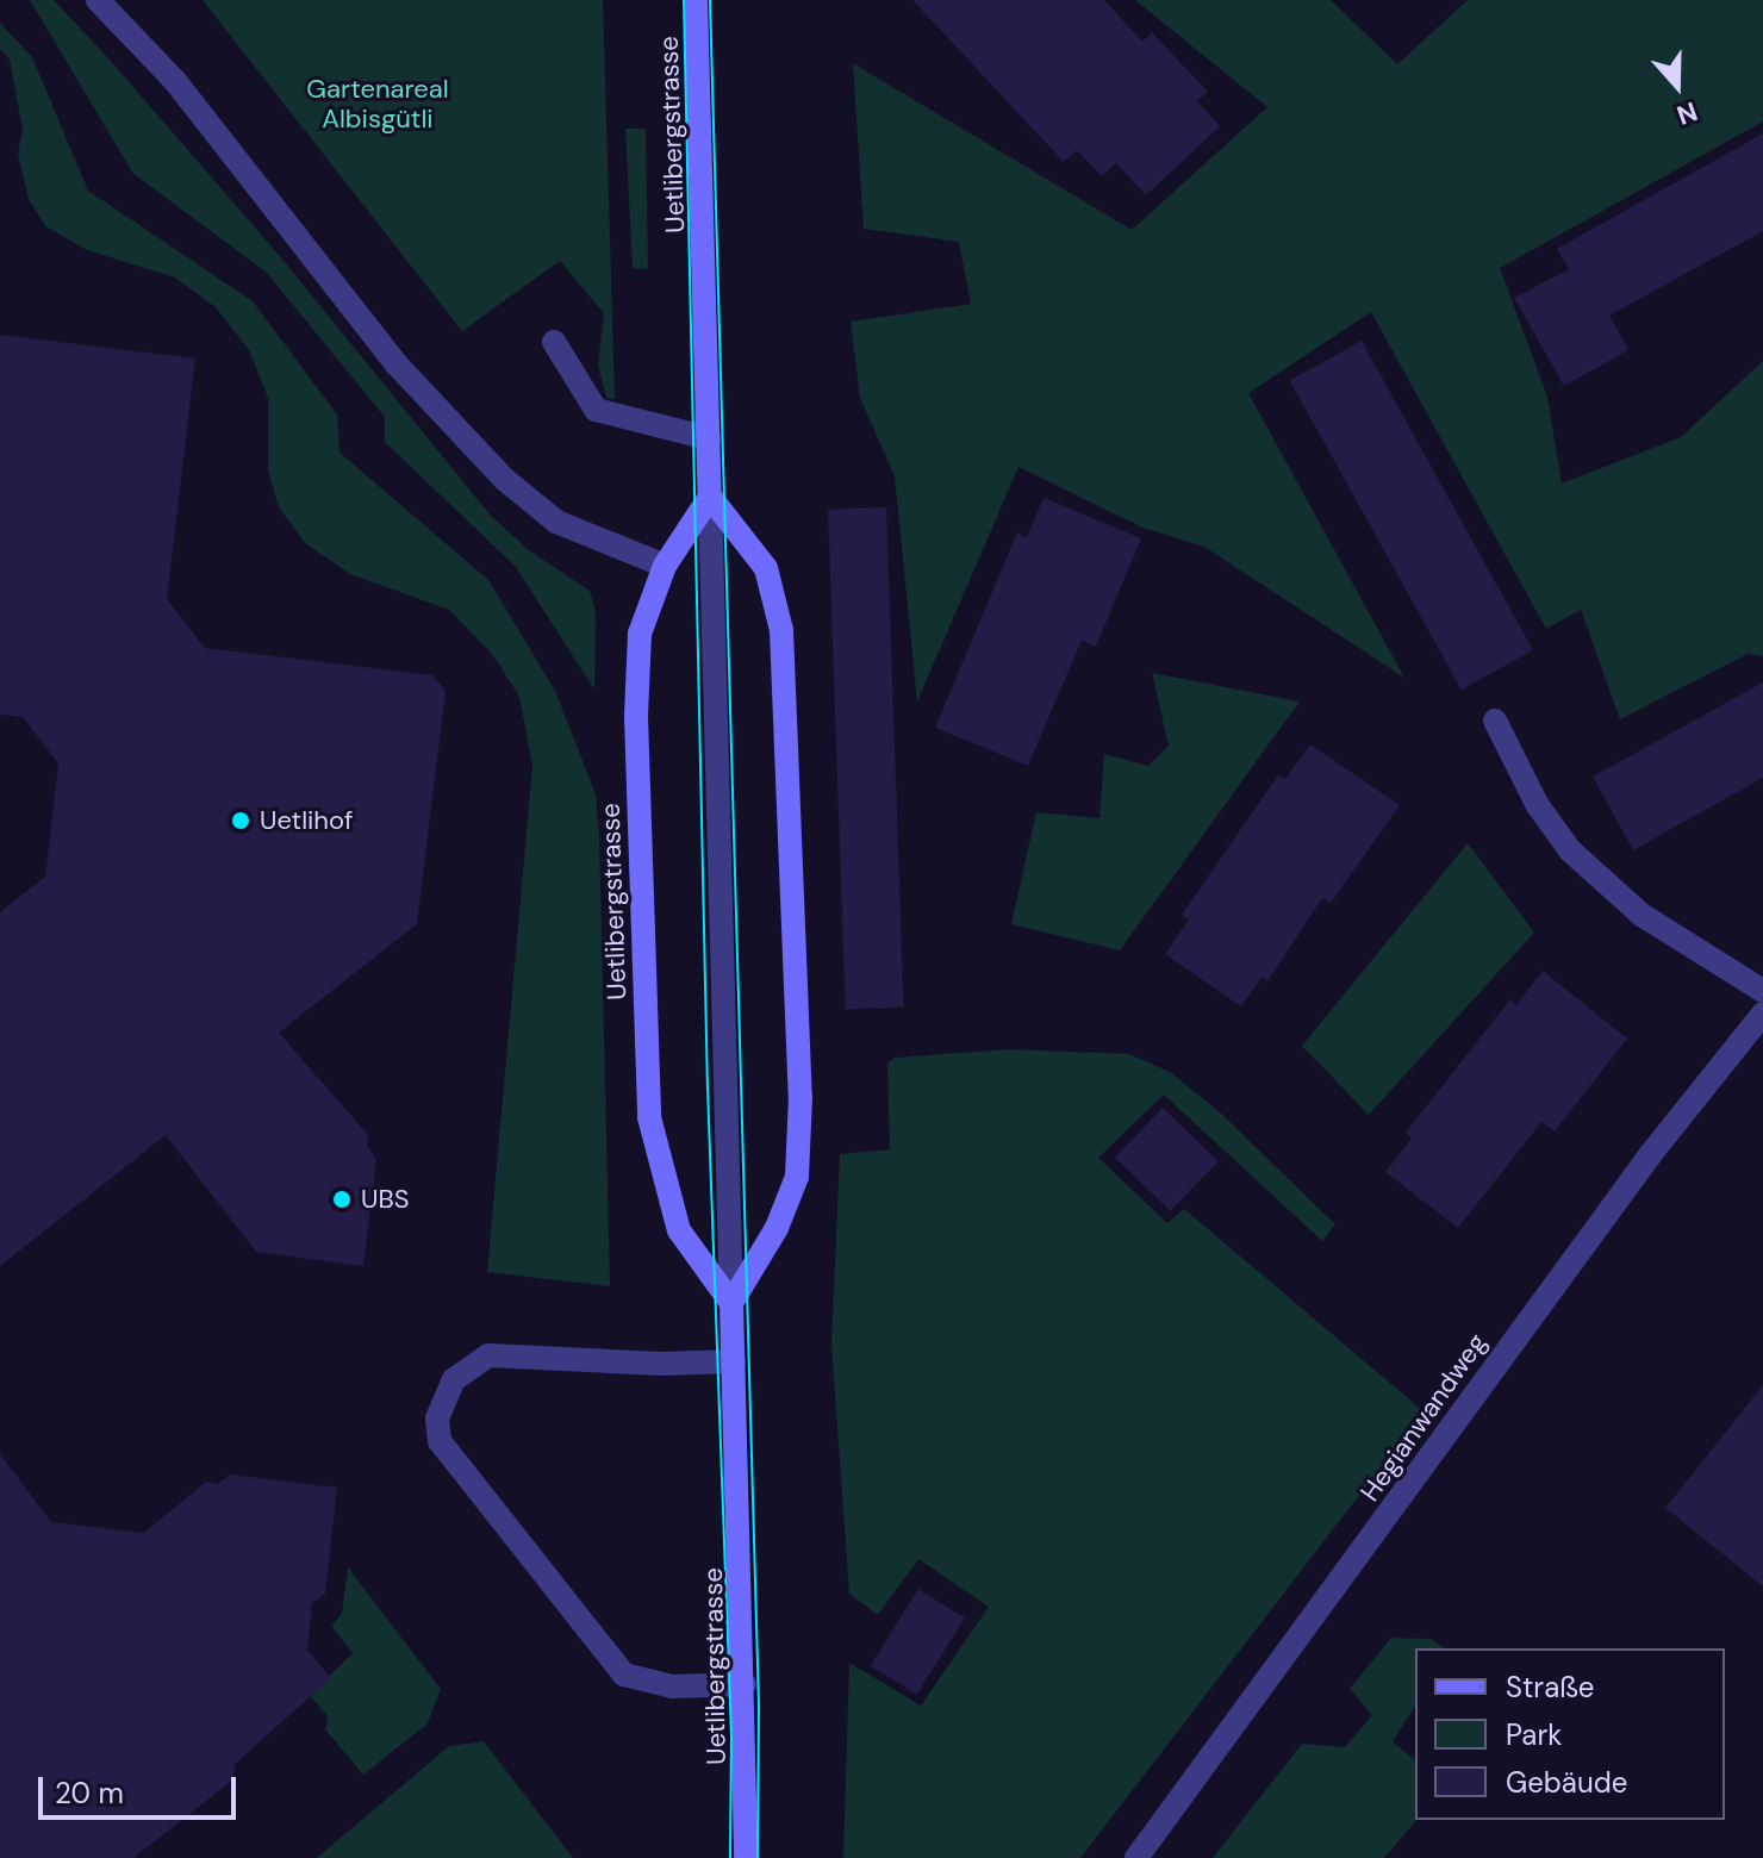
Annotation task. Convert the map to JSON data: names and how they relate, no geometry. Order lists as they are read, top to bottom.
{
  "streets": {
    "main road": ["Uetlibergstrasse"],
    "street": ["Hegianwandweg"]
  },
  "parks": ["Gartenareal Albisgütli"],
  "places": ["Uetlihof", "UBS"],
  "legend": ["Straße", "Park", "Gebäude"],
  "scale_bar": "20 m",
  "north": "bottom"
}
